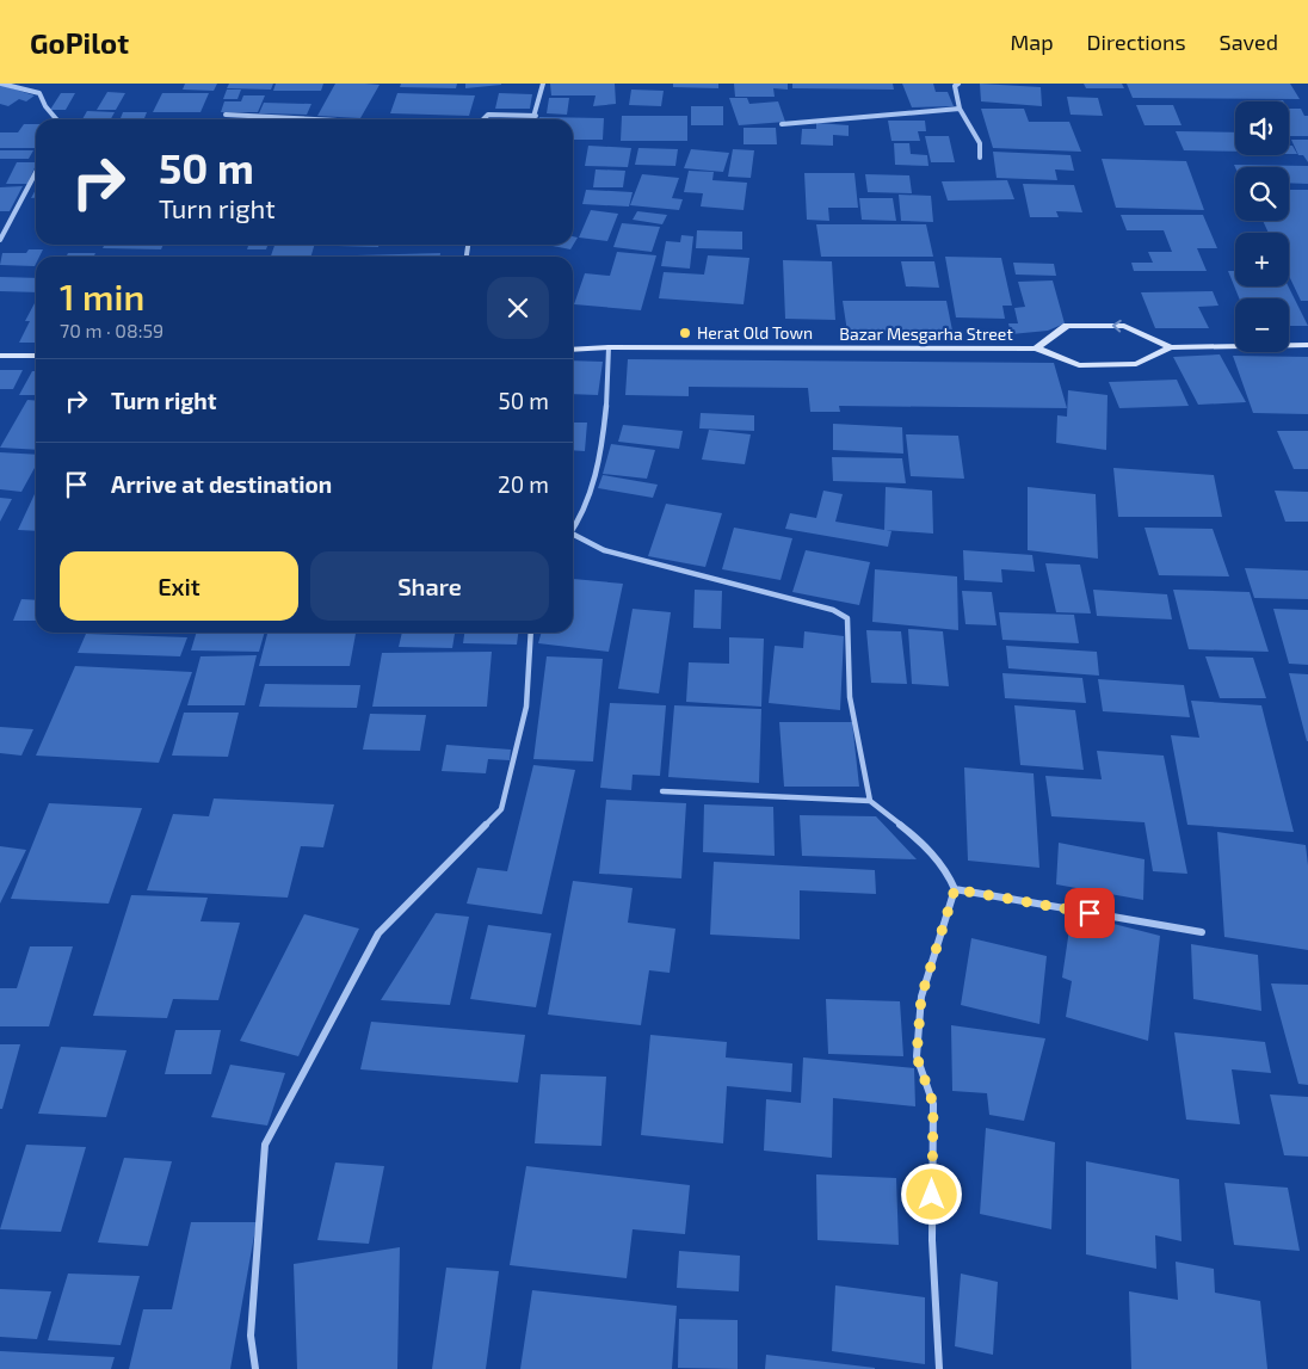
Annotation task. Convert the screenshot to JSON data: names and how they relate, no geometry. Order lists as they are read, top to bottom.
{
  "streets": {
    "street": ["Bazar Mesgarha Street"]
  },
  "places": ["Herat Old Town"],
  "page": {
    "header": "GoPilot",
    "nav": ["Map", "Directions", "Saved"],
    "map_buttons": ["+", "−"],
    "turn": ["50 m", "Turn right"],
    "heading": ["1 min", "70 m · 08:59"],
    "list": [
      {
        "name": "Turn right",
        "value": "50 m"
      },
      {
        "name": "Arrive at destination",
        "value": "20 m"
      }
    ],
    "buttons": ["Exit", "Share"]
  }
}
